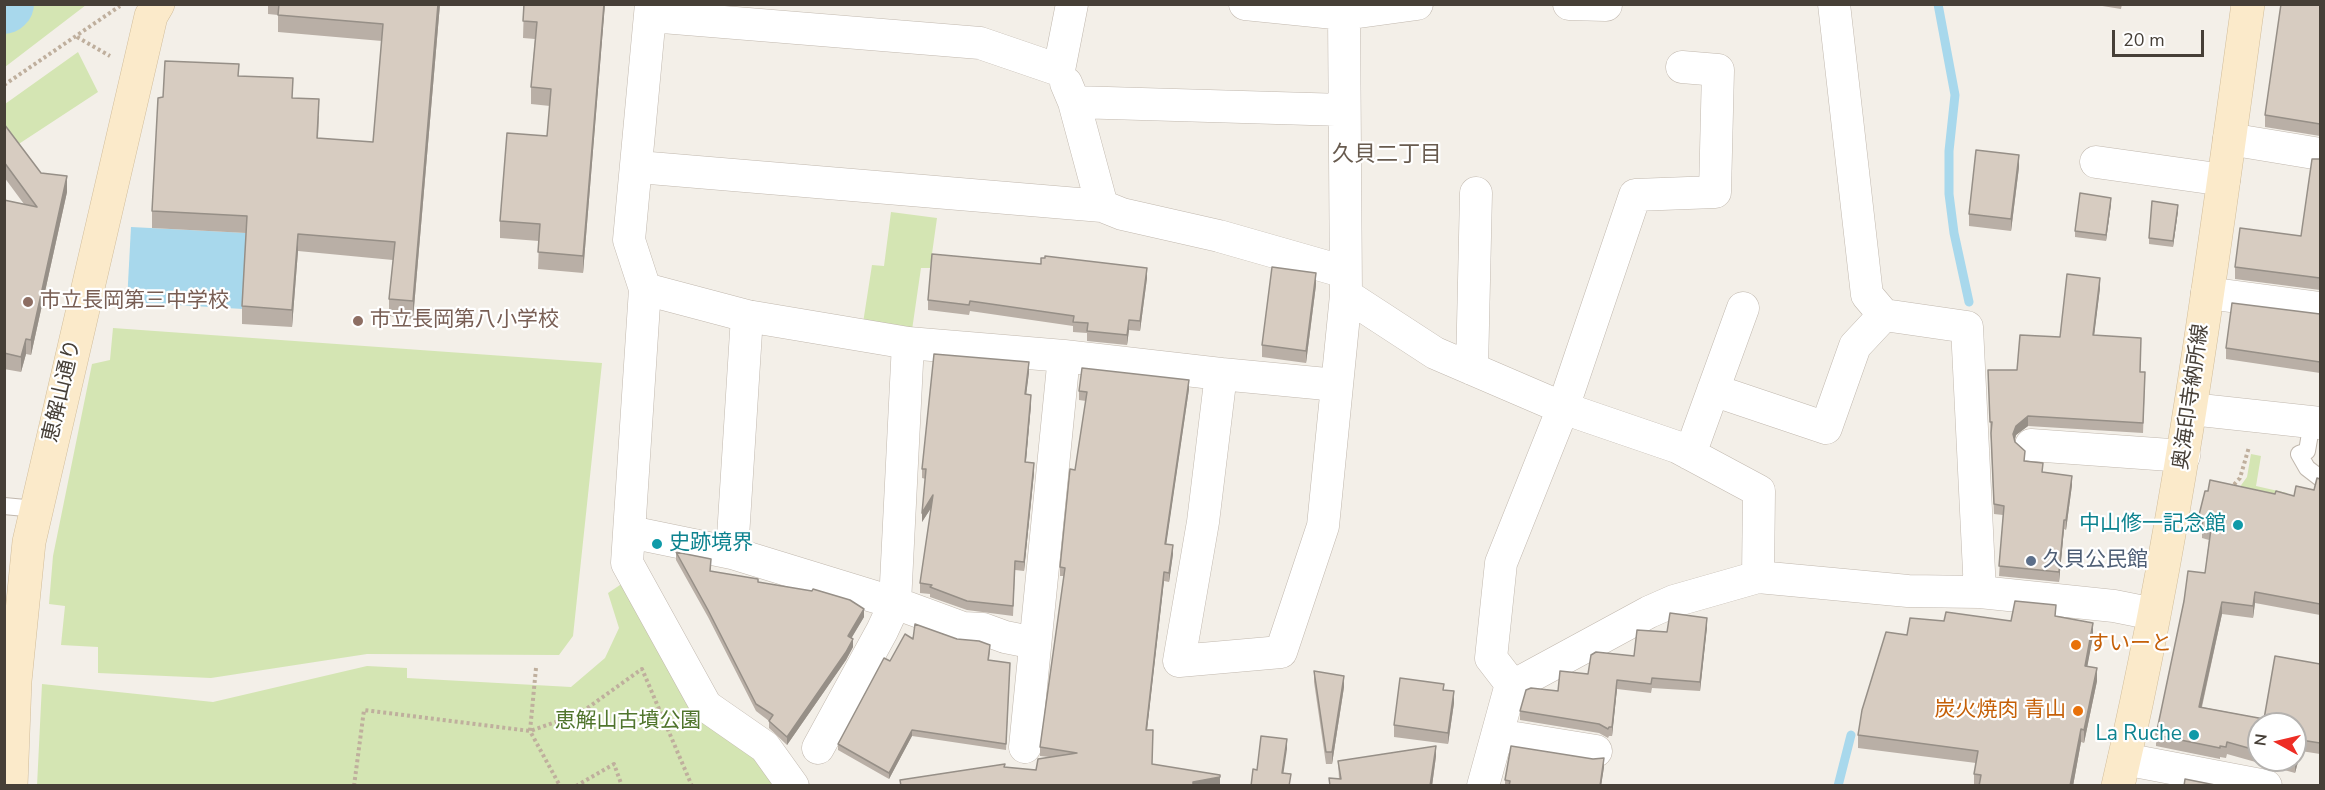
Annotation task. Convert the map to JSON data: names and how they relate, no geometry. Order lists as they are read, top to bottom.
{
  "streets": {
    "street": ["恵解山通り", "奥海印寺納所線"]
  },
  "districts": ["久貝二丁目"],
  "parks": ["恵解山古墳公園"],
  "places": [
    "市立長岡第三中学校",
    "市立長岡第八小学校",
    "中山修一記念館",
    "史跡境界",
    "久貝公民館",
    "すいーと",
    "炭火焼肉 青山",
    "La Ruche"
  ],
  "scale_bar": "20 m",
  "north": "left"
}
